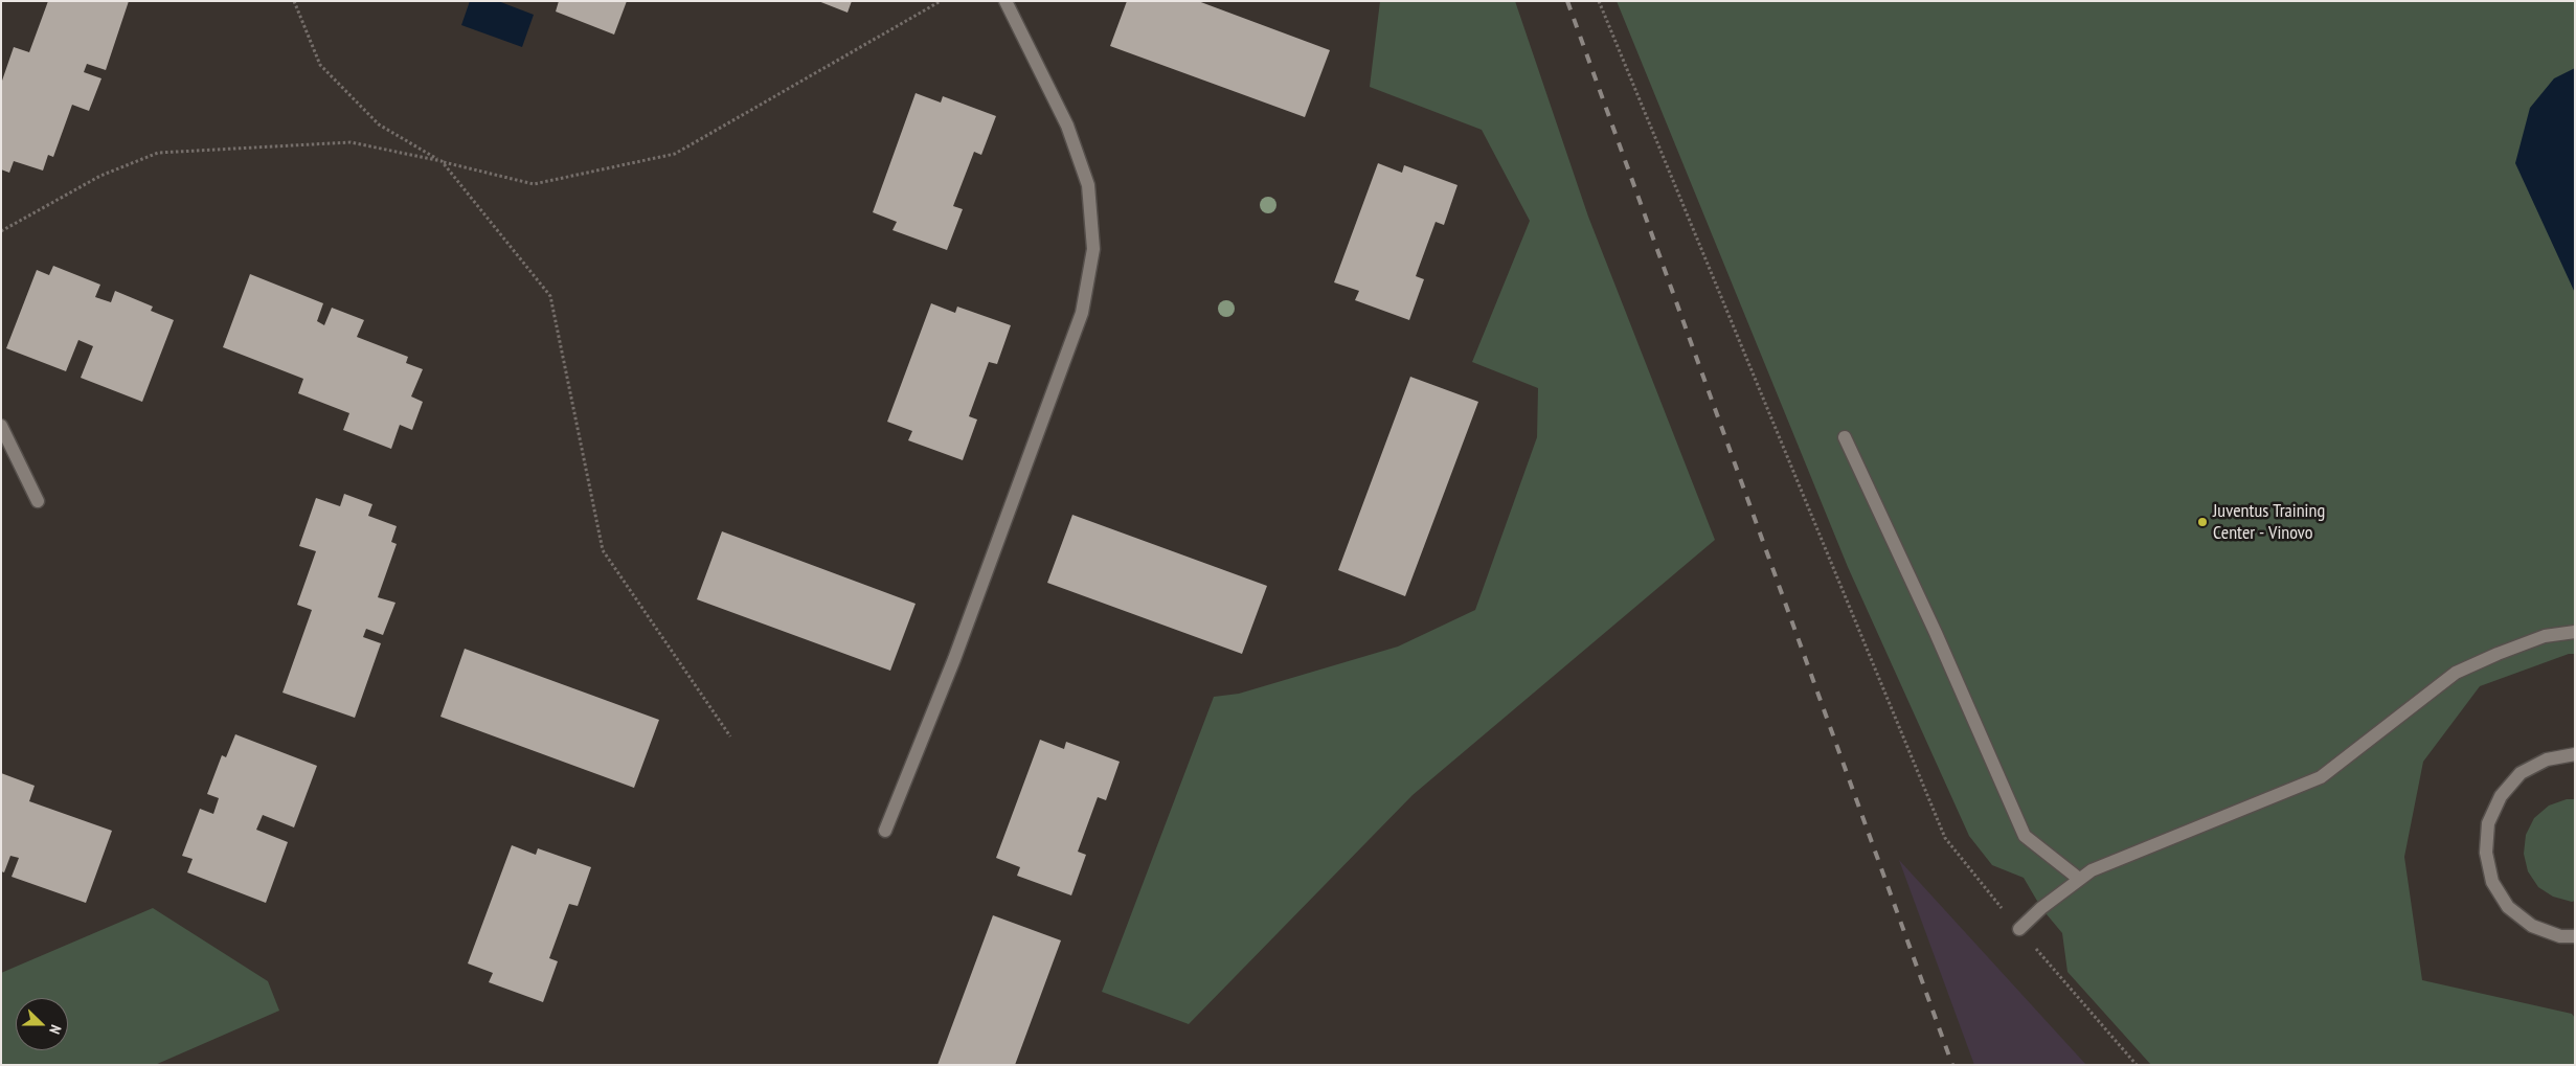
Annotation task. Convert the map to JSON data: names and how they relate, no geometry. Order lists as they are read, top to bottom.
{
  "places": ["Juventus Training Center - Vinovo"],
  "north": "right"
}
